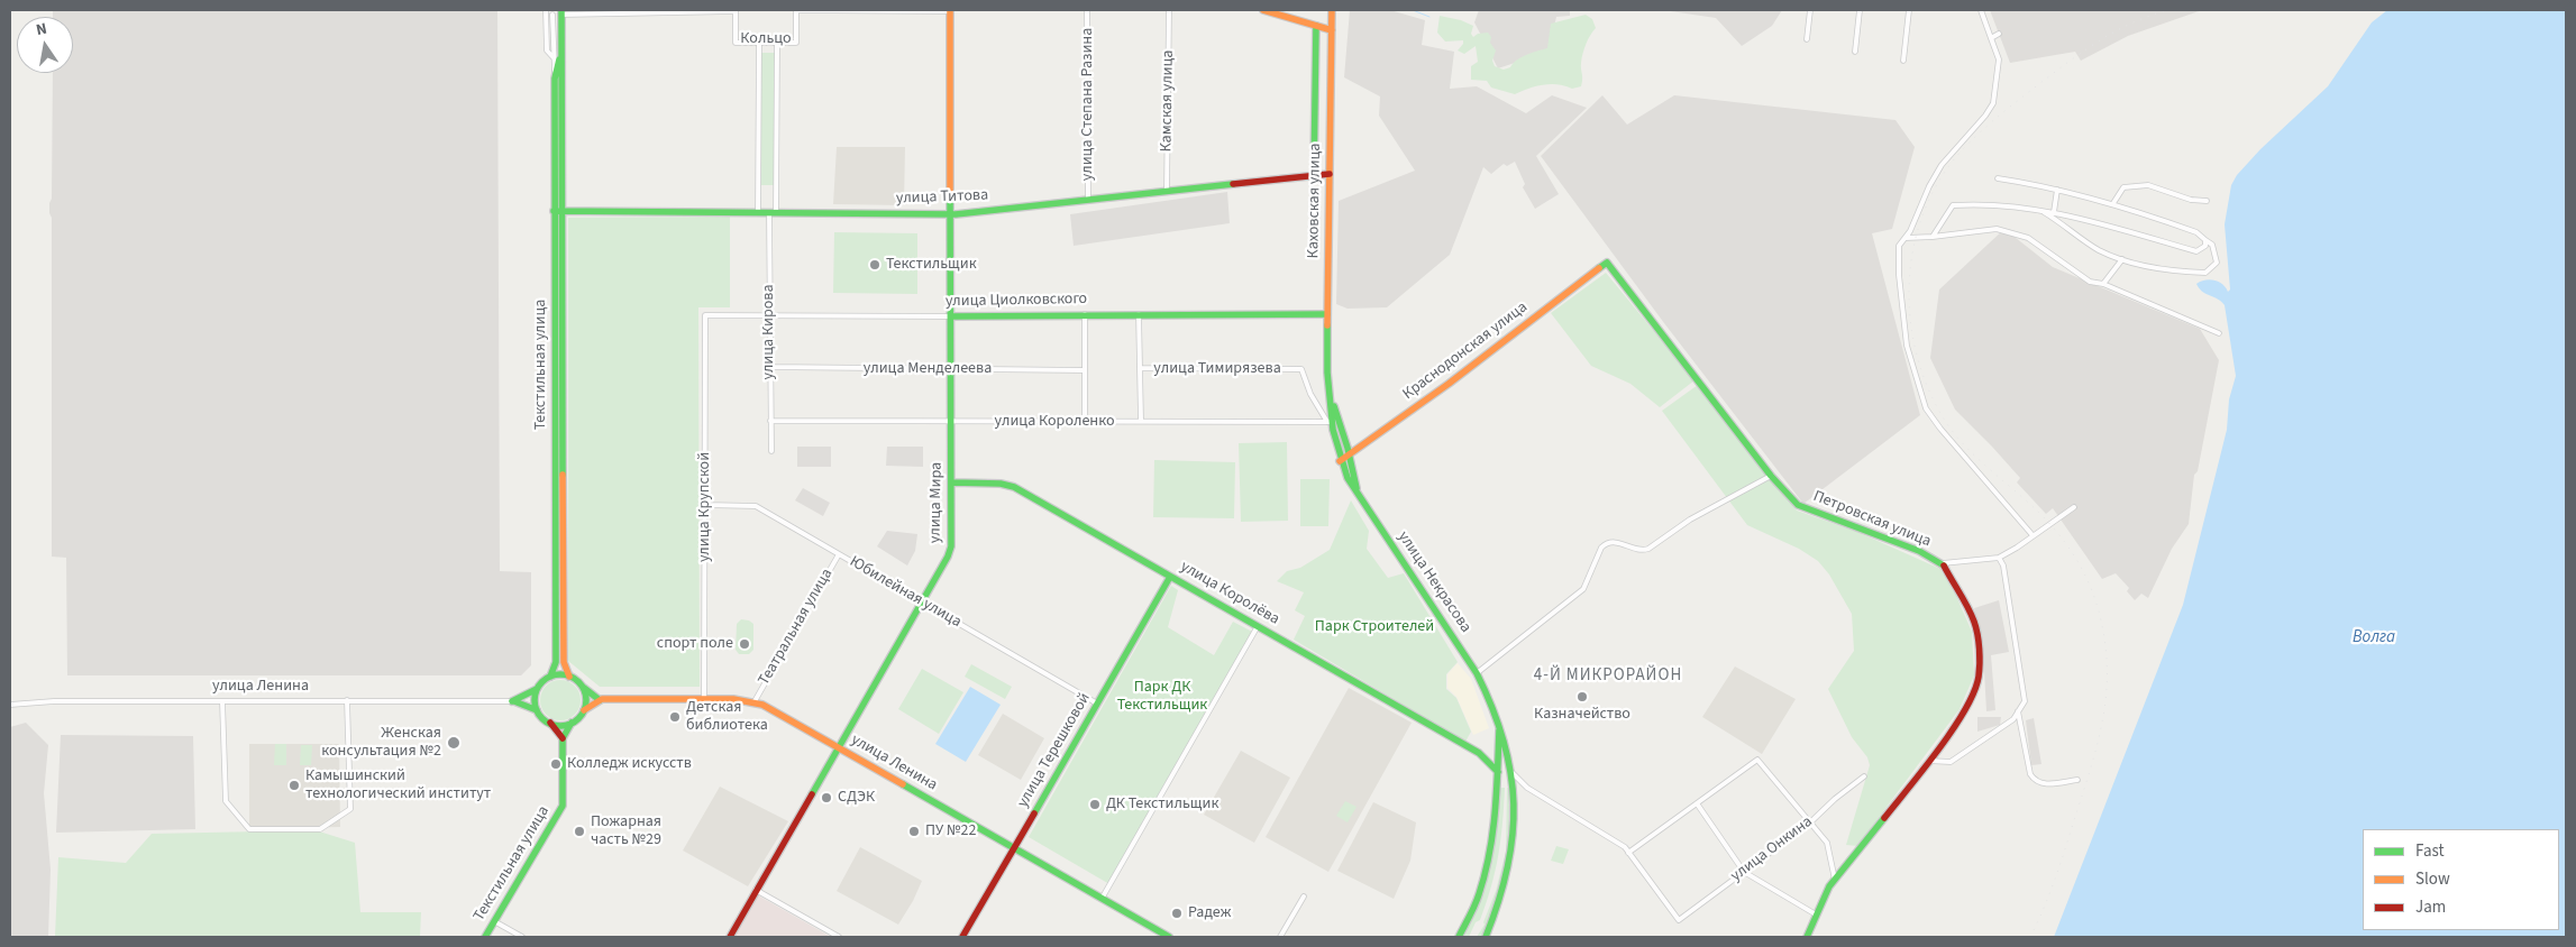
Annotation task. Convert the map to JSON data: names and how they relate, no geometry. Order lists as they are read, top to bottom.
{
  "streets": {
    "street": [
      "Кольцо",
      "Камская улица",
      "улица Степана Разина",
      "улица Титова",
      "Каховская улица",
      "улица Циолковского",
      "улица Кирова",
      "Краснодонская улица",
      "Текстильная улица",
      "улица Менделеева",
      "улица Тимирязева",
      "улица Короленко",
      "улица Мира",
      "улица Крупской",
      "Петровская улица",
      "улица Некрасова",
      "Юбилейная улица",
      "улица Королёва",
      "Театральная улица",
      "улица Ленина",
      "улица Терешковой",
      "улица Онкина"
    ]
  },
  "crossings": [
    ["Кольцо", "улица Кирова"],
    ["Камская улица", "улица Титова"],
    ["улица Степана Разина", "улица Титова"],
    ["улица Титова", "Каховская улица"],
    ["улица Титова", "улица Кирова"],
    ["улица Титова", "Текстильная улица"],
    ["улица Титова", "улица Мира"],
    ["Каховская улица", "улица Циолковского"],
    ["Каховская улица", "Краснодонская улица"],
    ["Каховская улица", "улица Тимирязева"],
    ["Каховская улица", "улица Короленко"],
    ["Каховская улица", "улица Некрасова"],
    ["улица Циолковского", "улица Кирова"],
    ["улица Циолковского", "улица Мира"],
    ["улица Циолковского", "улица Крупской"],
    ["улица Кирова", "улица Менделеева"],
    ["улица Кирова", "улица Короленко"],
    ["Краснодонская улица", "Петровская улица"],
    ["Краснодонская улица", "улица Некрасова"],
    ["Текстильная улица", "улица Ленина"],
    ["улица Менделеева", "улица Мира"],
    ["улица Тимирязева", "улица Короленко"],
    ["улица Короленко", "улица Мира"],
    ["улица Мира", "Юбилейная улица"],
    ["улица Мира", "улица Королёва"],
    ["улица Мира", "улица Ленина"],
    ["улица Крупской", "Юбилейная улица"],
    ["улица Крупской", "улица Ленина"],
    ["улица Некрасова", "улица Королёва"],
    ["Юбилейная улица", "Театральная улица"],
    ["Юбилейная улица", "улица Терешковой"],
    ["улица Королёва", "улица Терешковой"],
    ["Театральная улица", "улица Ленина"],
    ["улица Ленина", "улица Терешковой"]
  ],
  "districts": ["4-Й МИКРОРАЙОН"],
  "water": ["Волга"],
  "parks": ["Парк Строителей", "Парк ДК Текстильщик"],
  "places": [
    "Текстильщик",
    "спорт поле",
    "Казначейство",
    "Детская библиотека",
    "Женская консультация №2",
    "Колледж искусств",
    "Камышинский технологический институт",
    "СДЭК",
    "ДК Текстильщик",
    "Пожарная часть №29",
    "ПУ №22",
    "Радеж"
  ],
  "legend": ["Fast", "Slow", "Jam"],
  "north": "top"
}
